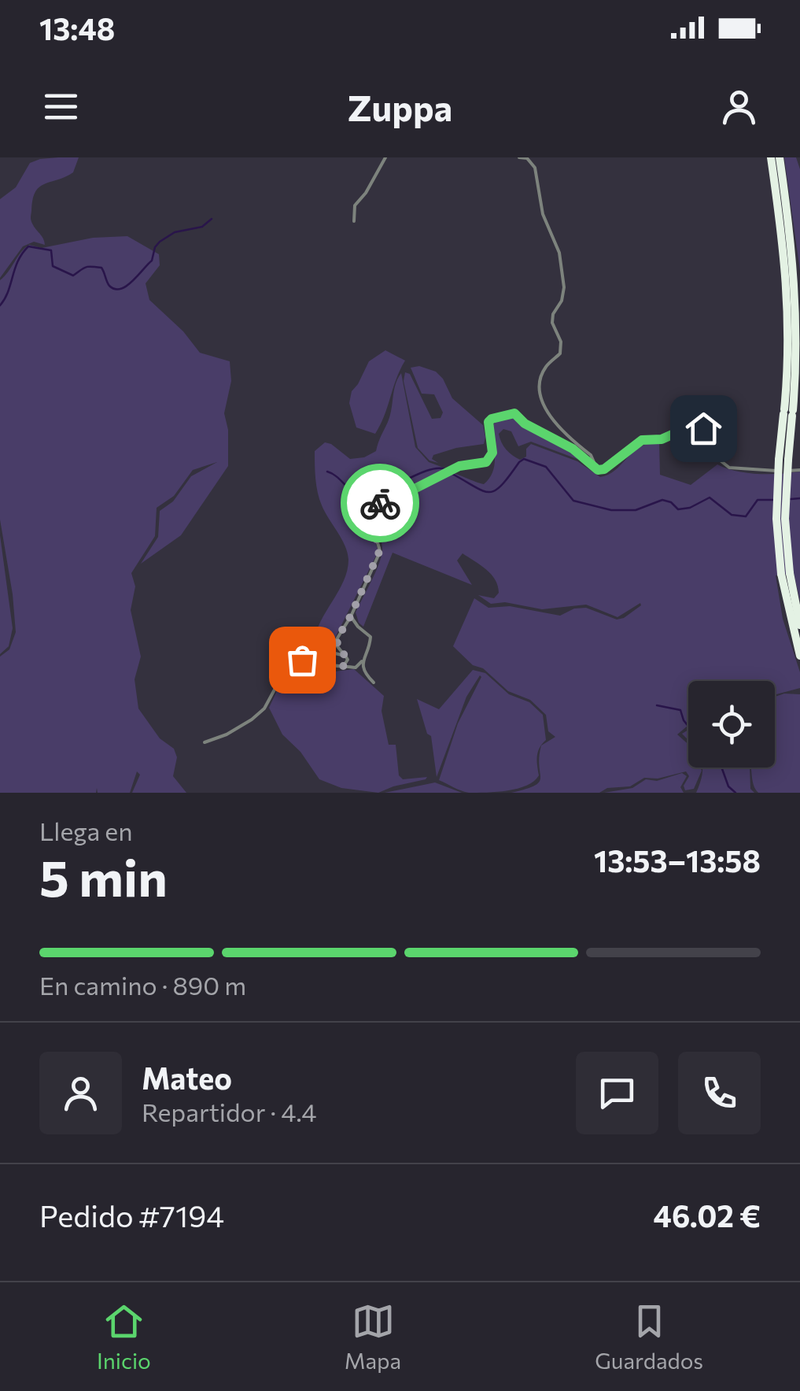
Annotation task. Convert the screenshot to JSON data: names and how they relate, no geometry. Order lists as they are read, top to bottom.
{
  "page": {
    "status": "13:48",
    "header": "Zuppa",
    "heading": ["5 min", "Llega en", "13:53–13:58"],
    "panel": [
      "Mateo",
      "Repartidor · 4.4",
      "Pedido #7194",
      "46.02 €"
    ],
    "bar": "En camino · 890 m",
    "tabs": ["Inicio", "Mapa", "Guardados"]
  }
}
